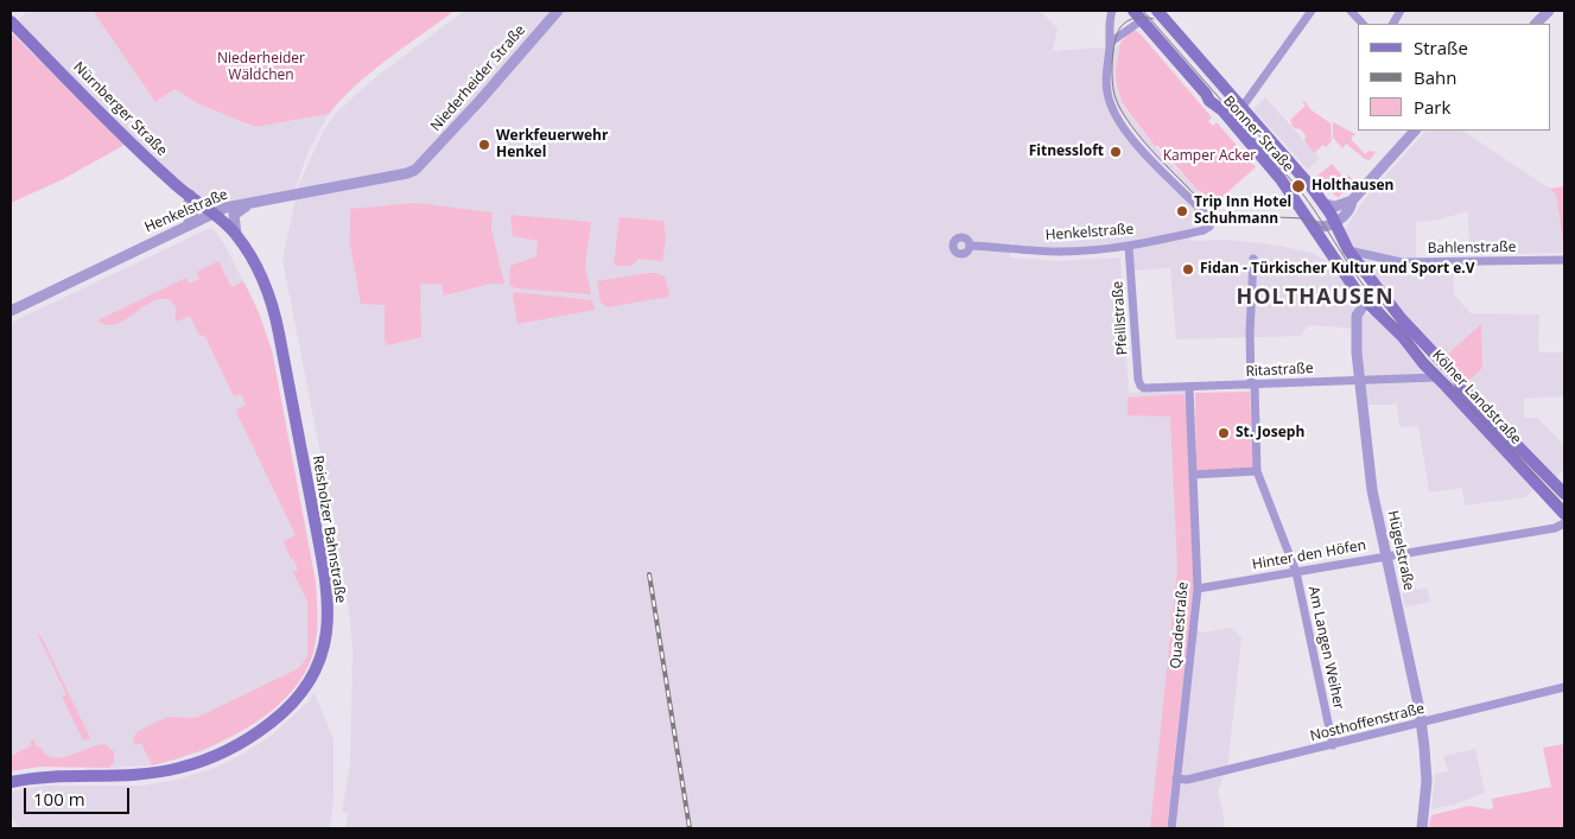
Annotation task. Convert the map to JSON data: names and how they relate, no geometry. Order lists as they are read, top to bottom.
{
  "streets": {
    "main road": [
      "Nürnberger Straße",
      "Bonner Straße",
      "Kölner Landstraße",
      "Reisholzer Bahnstraße"
    ],
    "street": [
      "Niederheider Straße",
      "Henkelstraße",
      "Bahlenstraße",
      "Pfeillstraße",
      "Ritastraße",
      "Hügelstraße",
      "Hinter den Höfen",
      "Quadestraße",
      "Am Langen Weiher",
      "Nosthoffenstraße"
    ]
  },
  "crossings": [
    ["Niederheider Straße", "Henkelstraße"],
    ["Nürnberger Straße", "Henkelstraße"],
    ["Nürnberger Straße", "Reisholzer Bahnstraße"],
    ["Bonner Straße", "Bahlenstraße"],
    ["Bonner Straße", "Kölner Landstraße"],
    ["Bonner Straße", "Hügelstraße"],
    ["Henkelstraße", "Pfeillstraße"],
    ["Henkelstraße", "Reisholzer Bahnstraße"],
    ["Pfeillstraße", "Ritastraße"],
    ["Ritastraße", "Kölner Landstraße"],
    ["Ritastraße", "Hügelstraße"],
    ["Ritastraße", "Quadestraße"],
    ["Ritastraße", "Am Langen Weiher"],
    ["Kölner Landstraße", "Hügelstraße"],
    ["Hügelstraße", "Hinter den Höfen"],
    ["Hügelstraße", "Nosthoffenstraße"],
    ["Hinter den Höfen", "Quadestraße"],
    ["Hinter den Höfen", "Am Langen Weiher"],
    ["Quadestraße", "Nosthoffenstraße"],
    ["Am Langen Weiher", "Nosthoffenstraße"]
  ],
  "districts": ["HOLTHAUSEN"],
  "parks": ["Niederheider Wäldchen", "Kamper Acker"],
  "places": [
    "Werkfeuerwehr Henkel",
    "Fitnessloft",
    "Holthausen",
    "Trip Inn Hotel Schuhmann",
    "Fidan - Türkischer Kultur und Sport e.V",
    "St. Joseph"
  ],
  "legend": ["Straße", "Bahn", "Park"],
  "scale_bar": "100 m"
}
